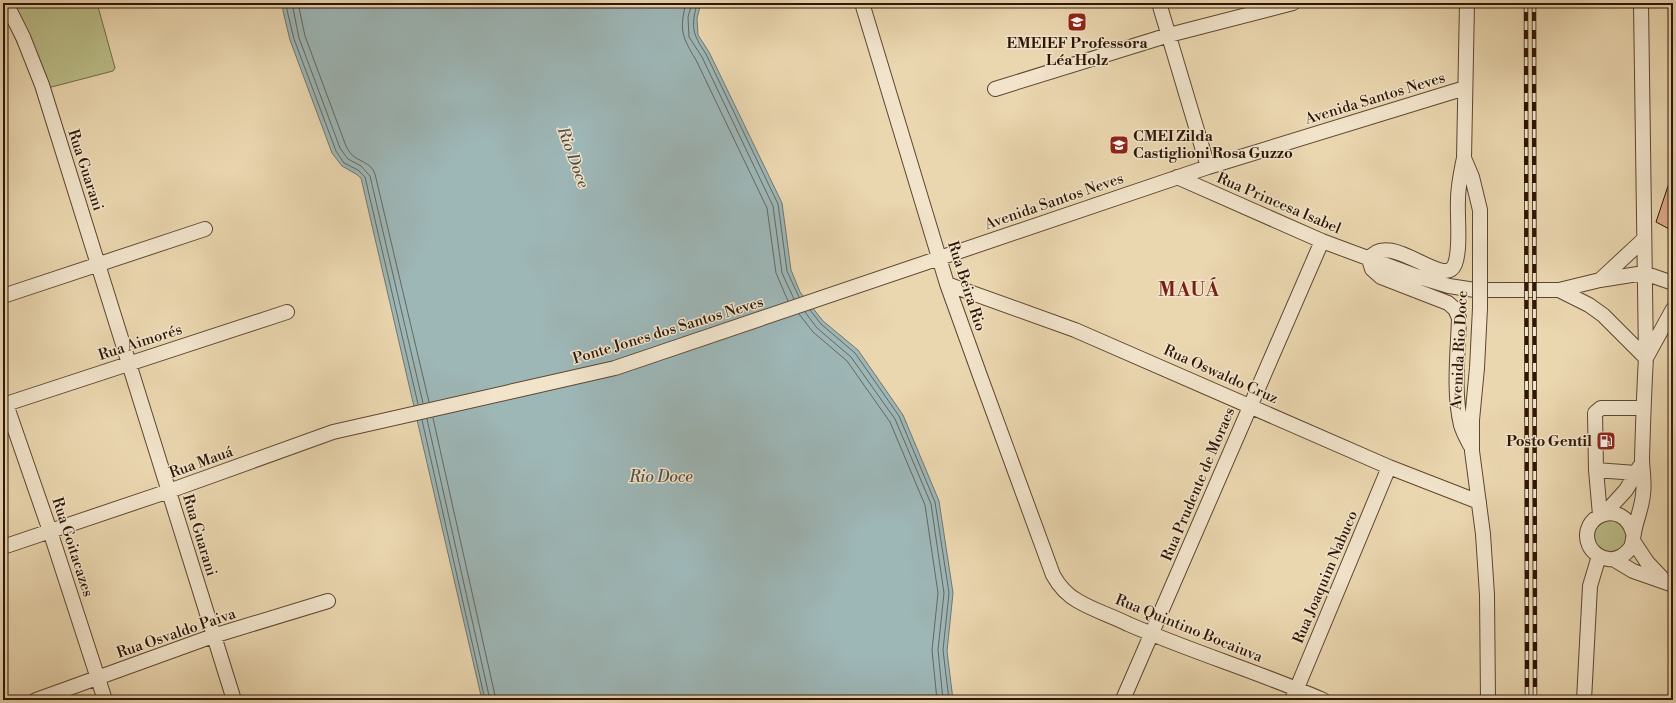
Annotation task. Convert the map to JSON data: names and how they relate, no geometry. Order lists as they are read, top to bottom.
{
  "streets": {
    "street": [
      "Avenida Santos Neves",
      "Rua Guarani",
      "Rua Princesa Isabel",
      "Rua Beira Rio",
      "Ponte Jones dos Santos Neves",
      "Rua Aimorés",
      "Avenida Rio Doce",
      "Rua Oswaldo Cruz",
      "Rua Mauá",
      "Rua Prudente de Moraes",
      "Rua Goitacazes",
      "Rua Joaquim Nabuco",
      "Rua Quintino Bocaiuva",
      "Rua Osvaldo Paiva"
    ]
  },
  "crossings": [
    ["Avenida Santos Neves", "Rua Princesa Isabel"],
    ["Avenida Santos Neves", "Rua Beira Rio"],
    ["Avenida Santos Neves", "Ponte Jones dos Santos Neves"],
    ["Avenida Santos Neves", "Avenida Rio Doce"],
    ["Rua Guarani", "Rua Aimorés"],
    ["Rua Guarani", "Rua Mauá"],
    ["Rua Guarani", "Rua Osvaldo Paiva"],
    ["Rua Princesa Isabel", "Rua Prudente de Moraes"],
    ["Rua Beira Rio", "Rua Oswaldo Cruz"],
    ["Rua Beira Rio", "Rua Quintino Bocaiuva"],
    ["Ponte Jones dos Santos Neves", "Rua Mauá"],
    ["Rua Aimorés", "Rua Goitacazes"],
    ["Avenida Rio Doce", "Rua Oswaldo Cruz"],
    ["Rua Oswaldo Cruz", "Rua Prudente de Moraes"],
    ["Rua Oswaldo Cruz", "Rua Joaquim Nabuco"],
    ["Rua Mauá", "Rua Goitacazes"],
    ["Rua Prudente de Moraes", "Rua Quintino Bocaiuva"],
    ["Rua Goitacazes", "Rua Osvaldo Paiva"],
    ["Rua Joaquim Nabuco", "Rua Quintino Bocaiuva"]
  ],
  "districts": ["MAUÁ"],
  "water": ["Rio Doce"],
  "places": {
    "school or university": ["EMEIEF Professora Léa Holz", "CMEI Zilda Castiglioni Rosa Guzzo"],
    "fuel station": ["Posto Gentil"]
  }
}
